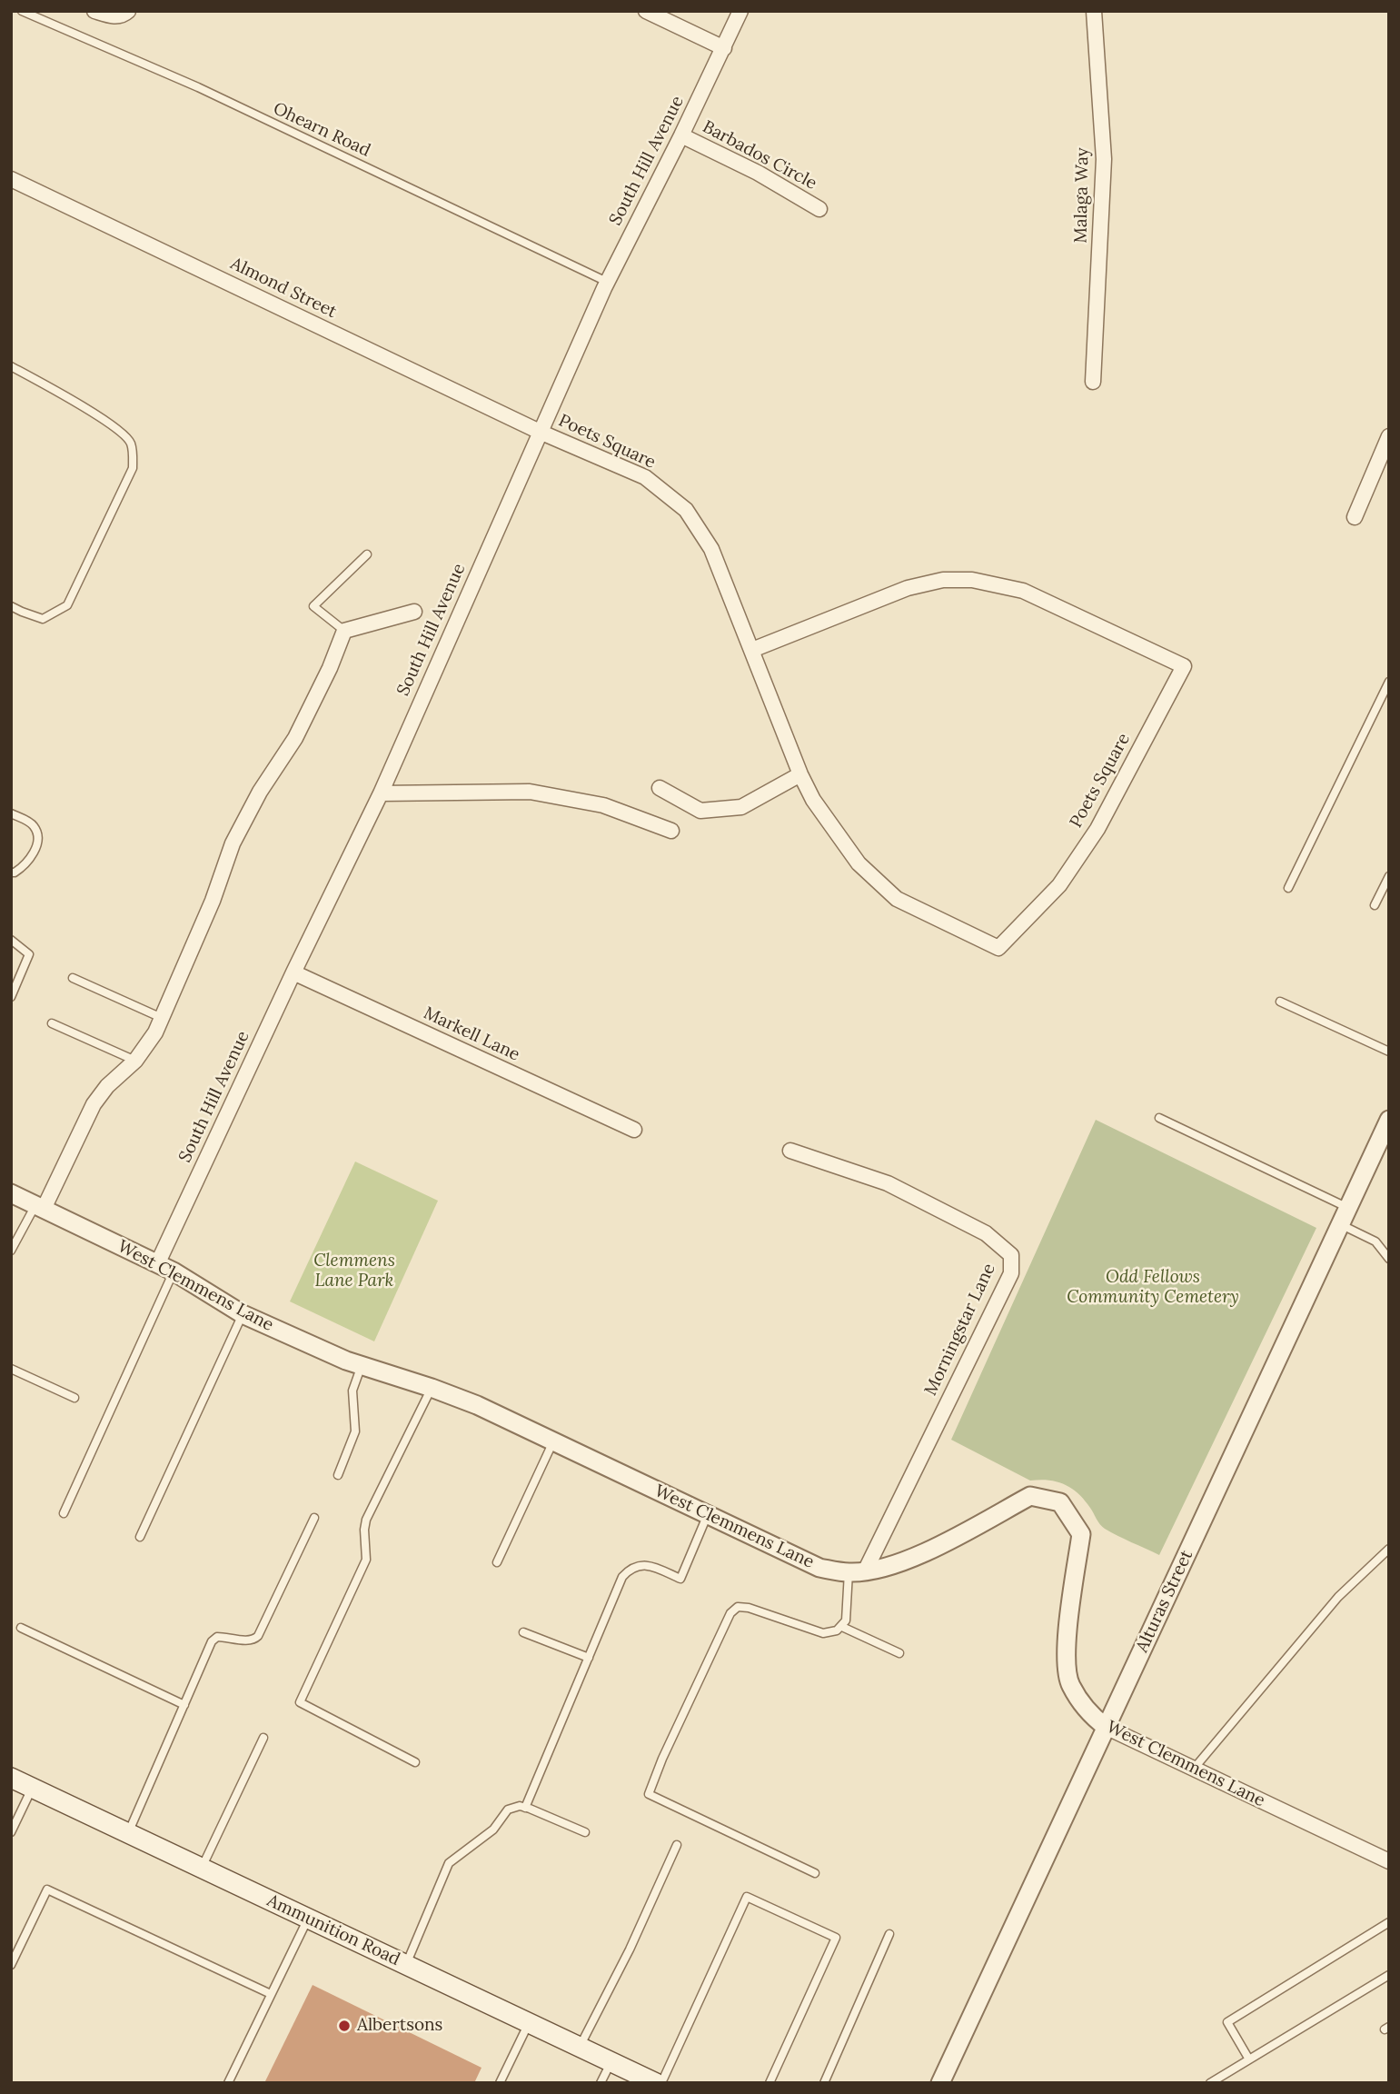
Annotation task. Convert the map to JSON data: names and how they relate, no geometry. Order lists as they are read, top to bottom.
{
  "streets": {
    "main road": ["Ammunition Road"],
    "street": [
      "Barbados Circle",
      "South Hill Avenue",
      "Malaga Way",
      "Almond Street",
      "Poets Square",
      "Markell Lane",
      "West Clemmens Lane",
      "Morningstar Lane",
      "Alturas Street"
    ],
    "lane": ["Ohearn Road"]
  },
  "crossings": [
    ["Ohearn Road", "South Hill Avenue"],
    ["Barbados Circle", "South Hill Avenue"],
    ["South Hill Avenue", "Almond Street"],
    ["South Hill Avenue", "Poets Square"],
    ["South Hill Avenue", "Markell Lane"],
    ["South Hill Avenue", "West Clemmens Lane"],
    ["Almond Street", "Poets Square"],
    ["West Clemmens Lane", "Morningstar Lane"],
    ["West Clemmens Lane", "Alturas Street"]
  ],
  "parks": ["Clemmens Lane Park", "Odd Fellows Community Cemetery"],
  "places": ["Albertsons"]
}
